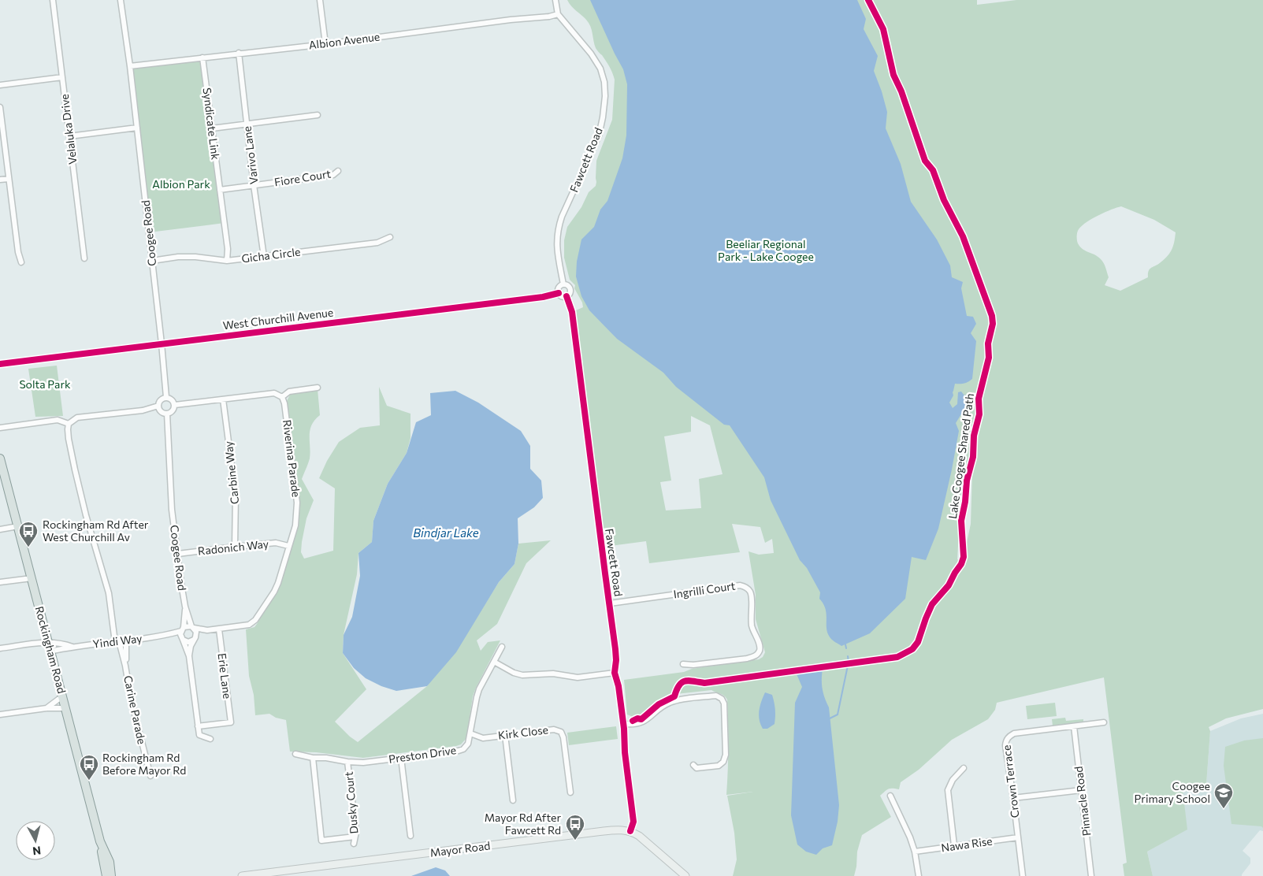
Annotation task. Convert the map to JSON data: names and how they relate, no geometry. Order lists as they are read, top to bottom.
{
  "streets": {
    "main road": ["Rockingham Road", "Mayor Road"],
    "street": [
      "Albion Avenue",
      "Syndicate Link",
      "Velaluka Drive",
      "Varivo Lane",
      "Fawcett Road",
      "Fiore Court",
      "Coogee Road",
      "Gicha Circle",
      "West Churchill Avenue",
      "Riverina Parade",
      "Carbine Way",
      "Radonich Way",
      "Ingrilli Court",
      "Yindi Way",
      "Erie Lane",
      "Carine Parade",
      "Kirk Close",
      "Preston Drive",
      "Crown Terrace",
      "Pinnacle Road",
      "Dusky Court",
      "Nawa Rise"
    ],
    "cycle path": ["Lake Coogee Shared Path"]
  },
  "crossings": [
    ["Albion Avenue", "Syndicate Link"],
    ["Albion Avenue", "Varivo Lane"],
    ["Albion Avenue", "Fawcett Road"],
    ["Albion Avenue", "Coogee Road"],
    ["Syndicate Link", "Fiore Court"],
    ["Syndicate Link", "Gicha Circle"],
    ["Varivo Lane", "Fiore Court"],
    ["Varivo Lane", "Gicha Circle"],
    ["Fawcett Road", "West Churchill Avenue"],
    ["Fawcett Road", "Ingrilli Court"],
    ["Fawcett Road", "Mayor Road"],
    ["Coogee Road", "Gicha Circle"],
    ["Coogee Road", "West Churchill Avenue"],
    ["Coogee Road", "Radonich Way"],
    ["Coogee Road", "Yindi Way"],
    ["Riverina Parade", "Radonich Way"],
    ["Riverina Parade", "Yindi Way"],
    ["Carbine Way", "Radonich Way"],
    ["Yindi Way", "Rockingham Road"],
    ["Yindi Way", "Erie Lane"],
    ["Yindi Way", "Carine Parade"],
    ["Kirk Close", "Preston Drive"],
    ["Preston Drive", "Dusky Court"],
    ["Crown Terrace", "Pinnacle Road"],
    ["Crown Terrace", "Nawa Rise"]
  ],
  "water": ["Bindjar Lake"],
  "parks": ["Albion Park", "Beeliar Regional Park - Lake Coogee", "Solta Park"],
  "places": {
    "bus stop": ["Rockingham Rd After West Churchill Av", "Rockingham Rd Before Mayor Rd", "Mayor Rd After Fawcett Rd"],
    "school or university": ["Coogee Primary School"]
  },
  "north": "bottom"
}
